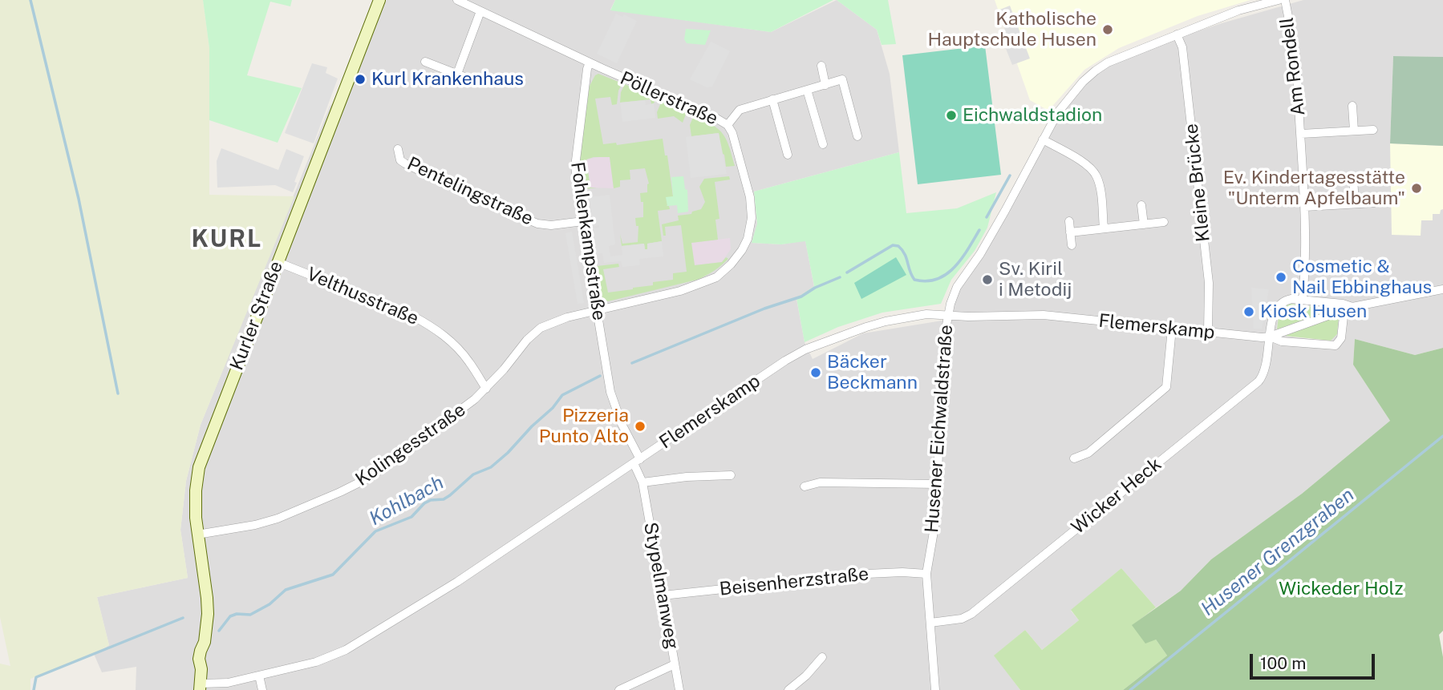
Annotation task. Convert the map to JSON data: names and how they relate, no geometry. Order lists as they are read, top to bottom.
{
  "streets": {
    "main road": ["Kurler Straße"],
    "street": [
      "Am Rondell",
      "Pöllerstraße",
      "Kleine Brücke",
      "Pentelingstraße",
      "Fohlenkampstraße",
      "Velthusstraße",
      "Flemerskamp",
      "Husener Eichwaldstraße",
      "Kolingesstraße",
      "Wicker Heck",
      "Beisenherzstraße",
      "Stypelmanweg"
    ]
  },
  "crossings": [
    ["Am Rondell", "Flemerskamp"],
    ["Pöllerstraße", "Fohlenkampstraße"],
    ["Pöllerstraße", "Kolingesstraße"],
    ["Kleine Brücke", "Flemerskamp"],
    ["Kleine Brücke", "Husener Eichwaldstraße"],
    ["Pentelingstraße", "Fohlenkampstraße"],
    ["Fohlenkampstraße", "Flemerskamp"],
    ["Fohlenkampstraße", "Kolingesstraße"],
    ["Fohlenkampstraße", "Stypelmanweg"],
    ["Velthusstraße", "Kurler Straße"],
    ["Velthusstraße", "Kolingesstraße"],
    ["Kurler Straße", "Flemerskamp"],
    ["Kurler Straße", "Kolingesstraße"],
    ["Flemerskamp", "Husener Eichwaldstraße"],
    ["Flemerskamp", "Wicker Heck"],
    ["Flemerskamp", "Stypelmanweg"],
    ["Husener Eichwaldstraße", "Wicker Heck"],
    ["Husener Eichwaldstraße", "Beisenherzstraße"],
    ["Beisenherzstraße", "Stypelmanweg"]
  ],
  "districts": ["KURL"],
  "water": ["Kohlbach", "Husener Grenzgraben"],
  "parks": ["Wickeder Holz"],
  "places": [
    "Katholische Hauptschule Husen",
    "Kurl Krankenhaus",
    "Eichwaldstadion",
    "Ev. Kindertagesstätte \"Unterm Apfelbaum\"",
    "Cosmetic & Nail Ebbinghaus",
    "Sv. Kiril i Metodij",
    "Kiosk Husen",
    "Bäcker Beckmann",
    "Pizzeria Punto Alto"
  ],
  "scale_bar": "100 m"
}
